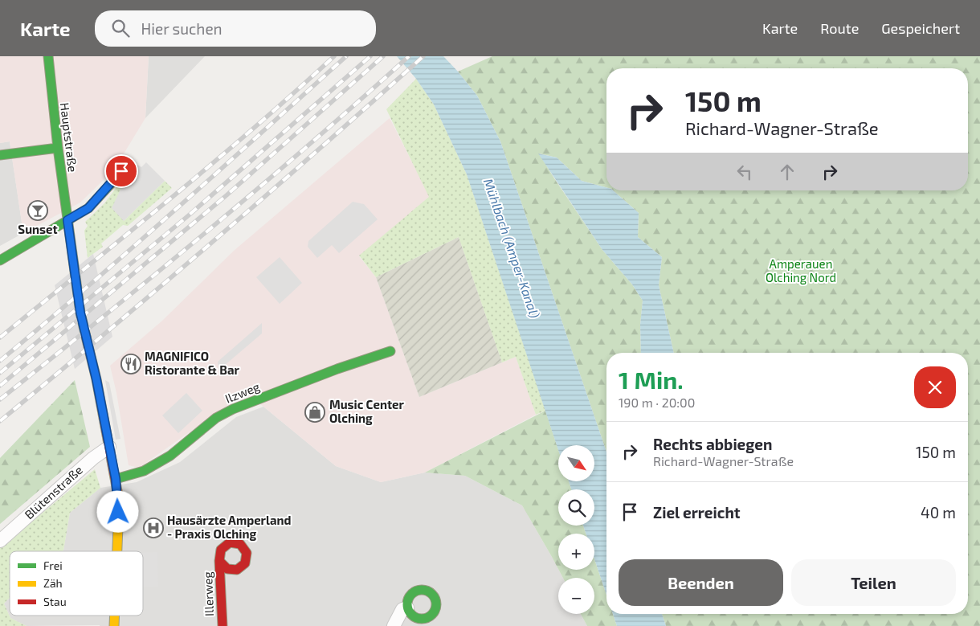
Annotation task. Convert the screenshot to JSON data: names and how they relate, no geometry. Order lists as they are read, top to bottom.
{
  "streets": {
    "street": [
      "Hauptstraße",
      "Ilzweg",
      "Blütenstraße",
      "Illerweg"
    ]
  },
  "crossings": [
    ["Hauptstraße", "Ilzweg"],
    ["Hauptstraße", "Blütenstraße"]
  ],
  "water": ["Mühlbach (Amper-Kanal)"],
  "parks": ["Amperauen Olching Nord"],
  "places": {
    "bar": ["Sunset"],
    "restaurant": ["MAGNIFICO Ristorante & Bar"],
    "shop": ["Music Center Olching"],
    "hospital": ["Hausärzte Amperland - Praxis Olching"]
  },
  "legend": ["Frei", "Zäh", "Stau"],
  "north": "bottom right",
  "page": {
    "header": "Karte",
    "search": "Hier suchen",
    "nav": ["Karte", "Route", "Gespeichert"],
    "turn": ["150 m", "Richard-Wagner-Straße"],
    "heading": ["1 Min.", "190 m · 20:00"],
    "list": [
      {
        "name": "Rechts abbiegen",
        "note": "Richard-Wagner-Straße",
        "value": "150 m"
      },
      {
        "name": "Ziel erreicht",
        "value": "40 m"
      }
    ],
    "map_buttons": ["+", "−"],
    "buttons": ["Beenden", "Teilen"]
  }
}
